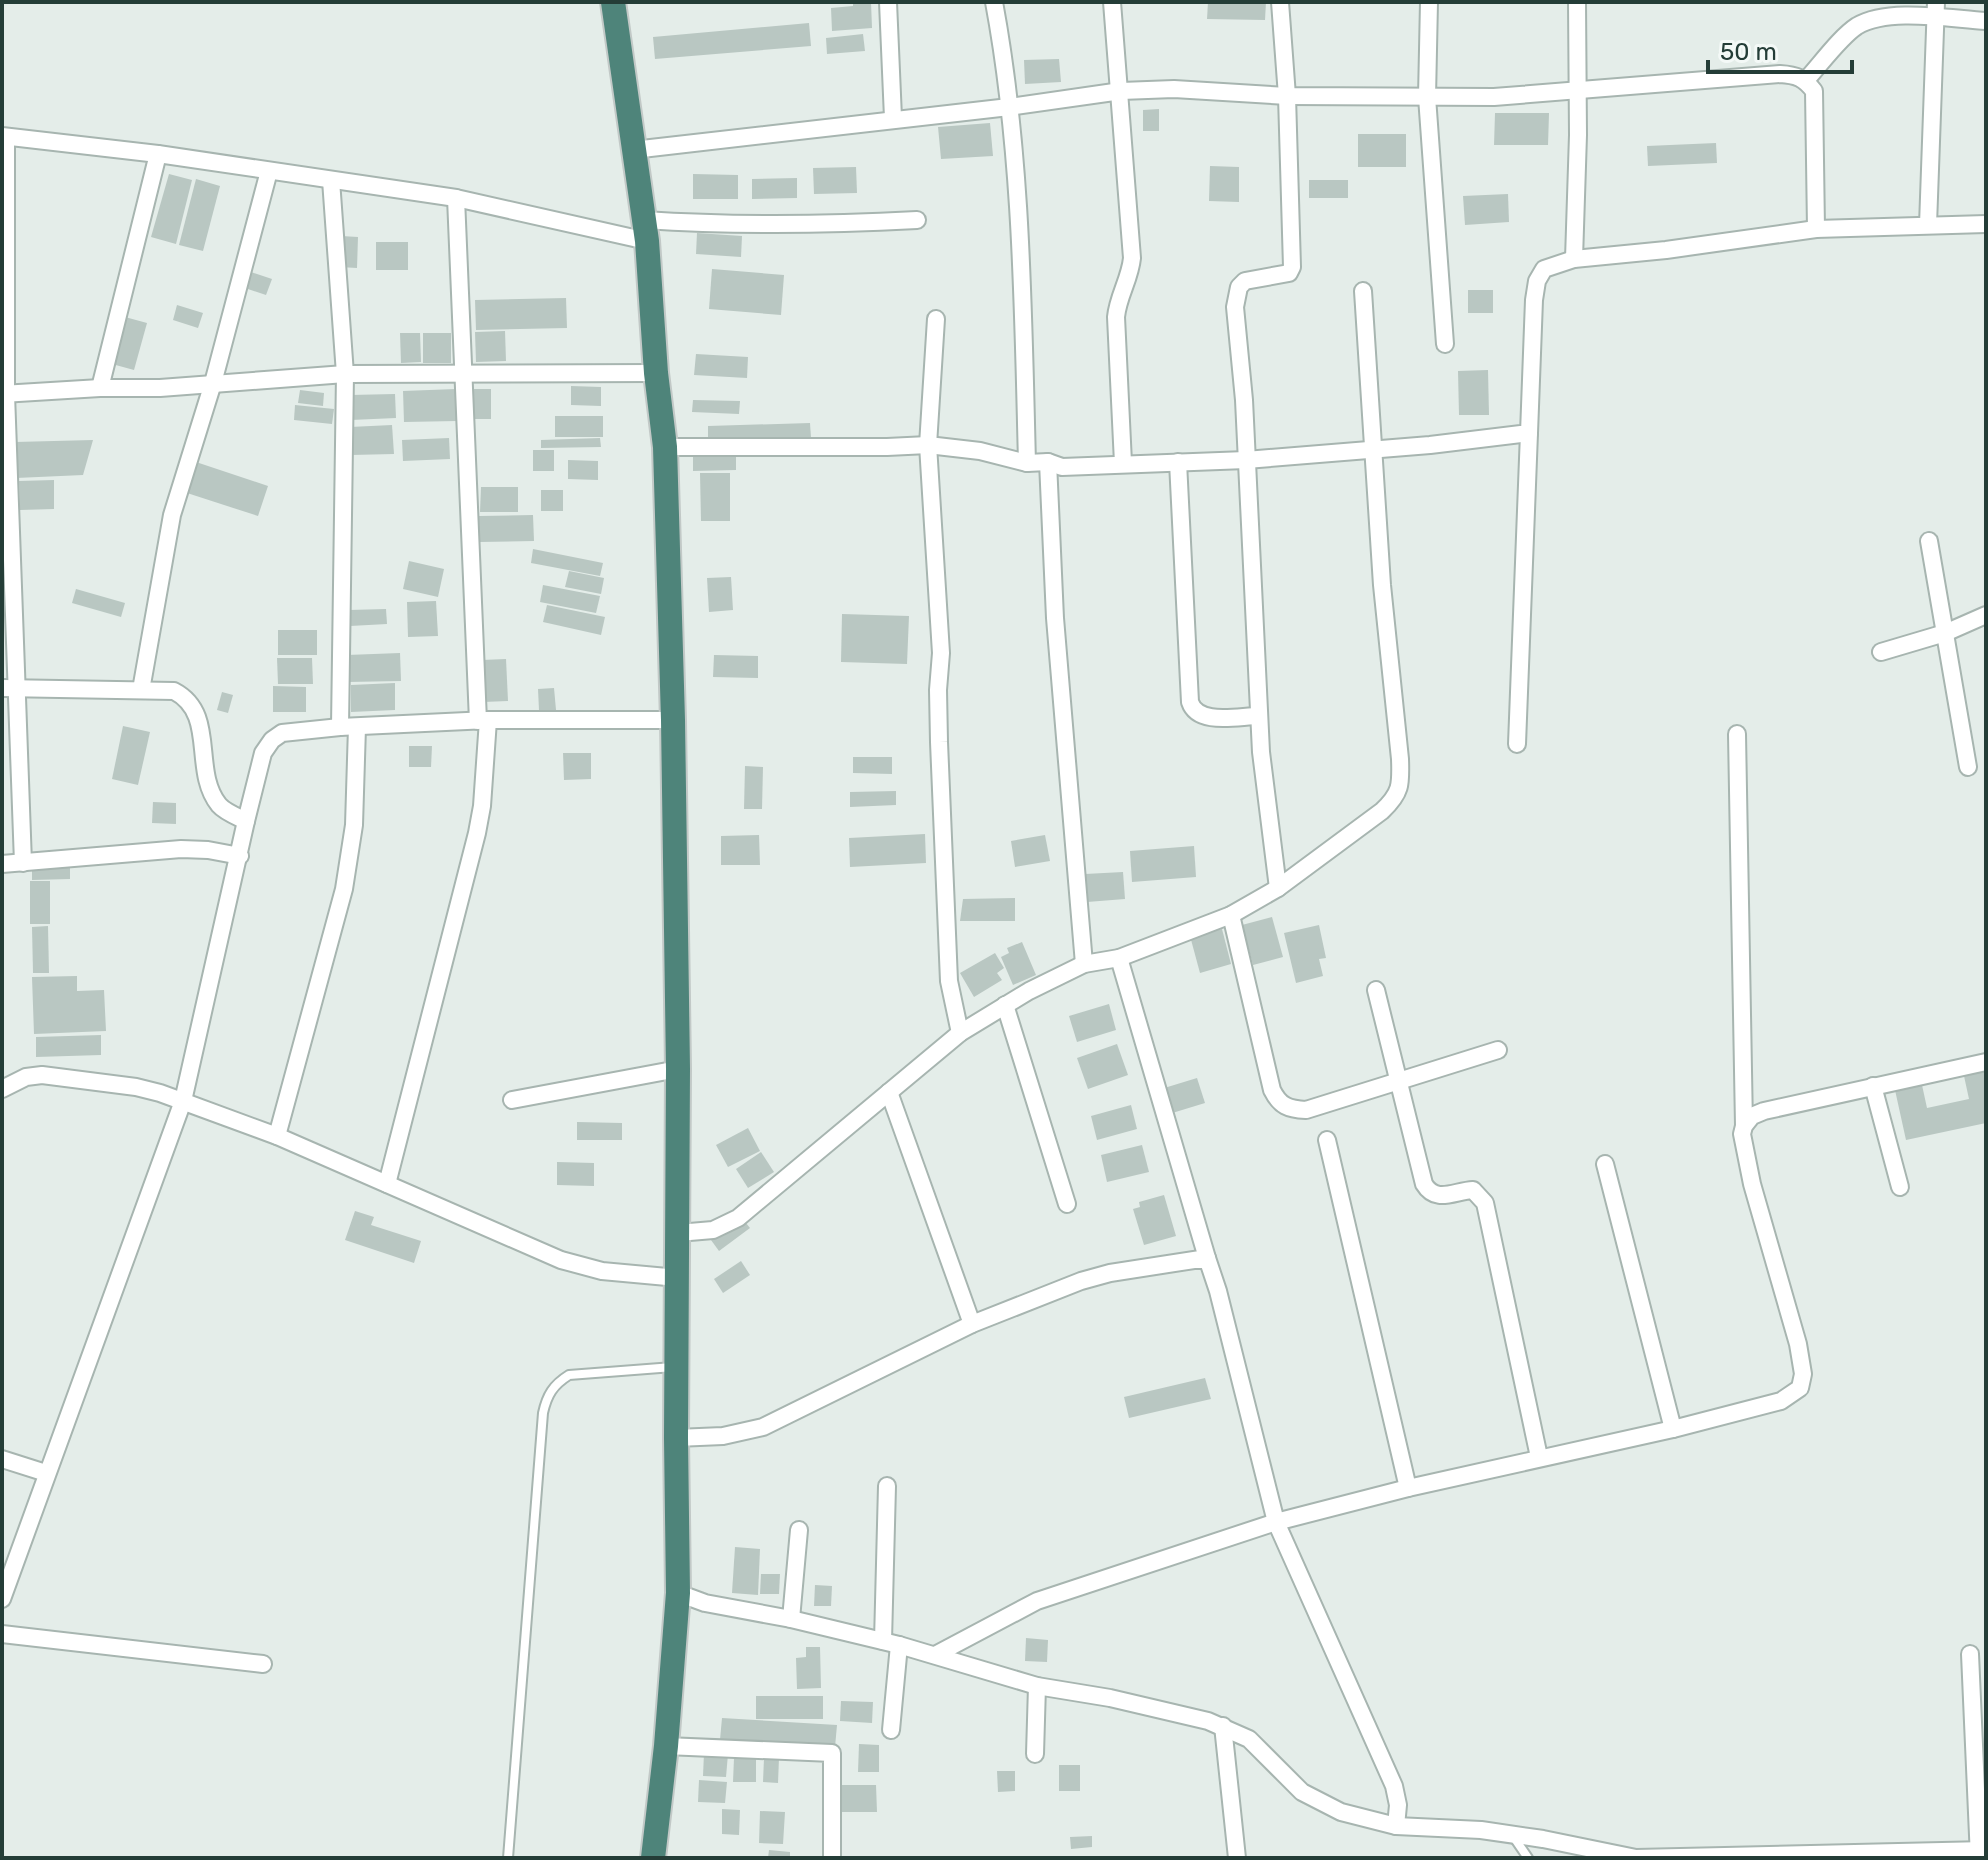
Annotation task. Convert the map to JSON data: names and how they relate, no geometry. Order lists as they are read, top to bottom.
{
  "scale_bar": "50 m"
}
